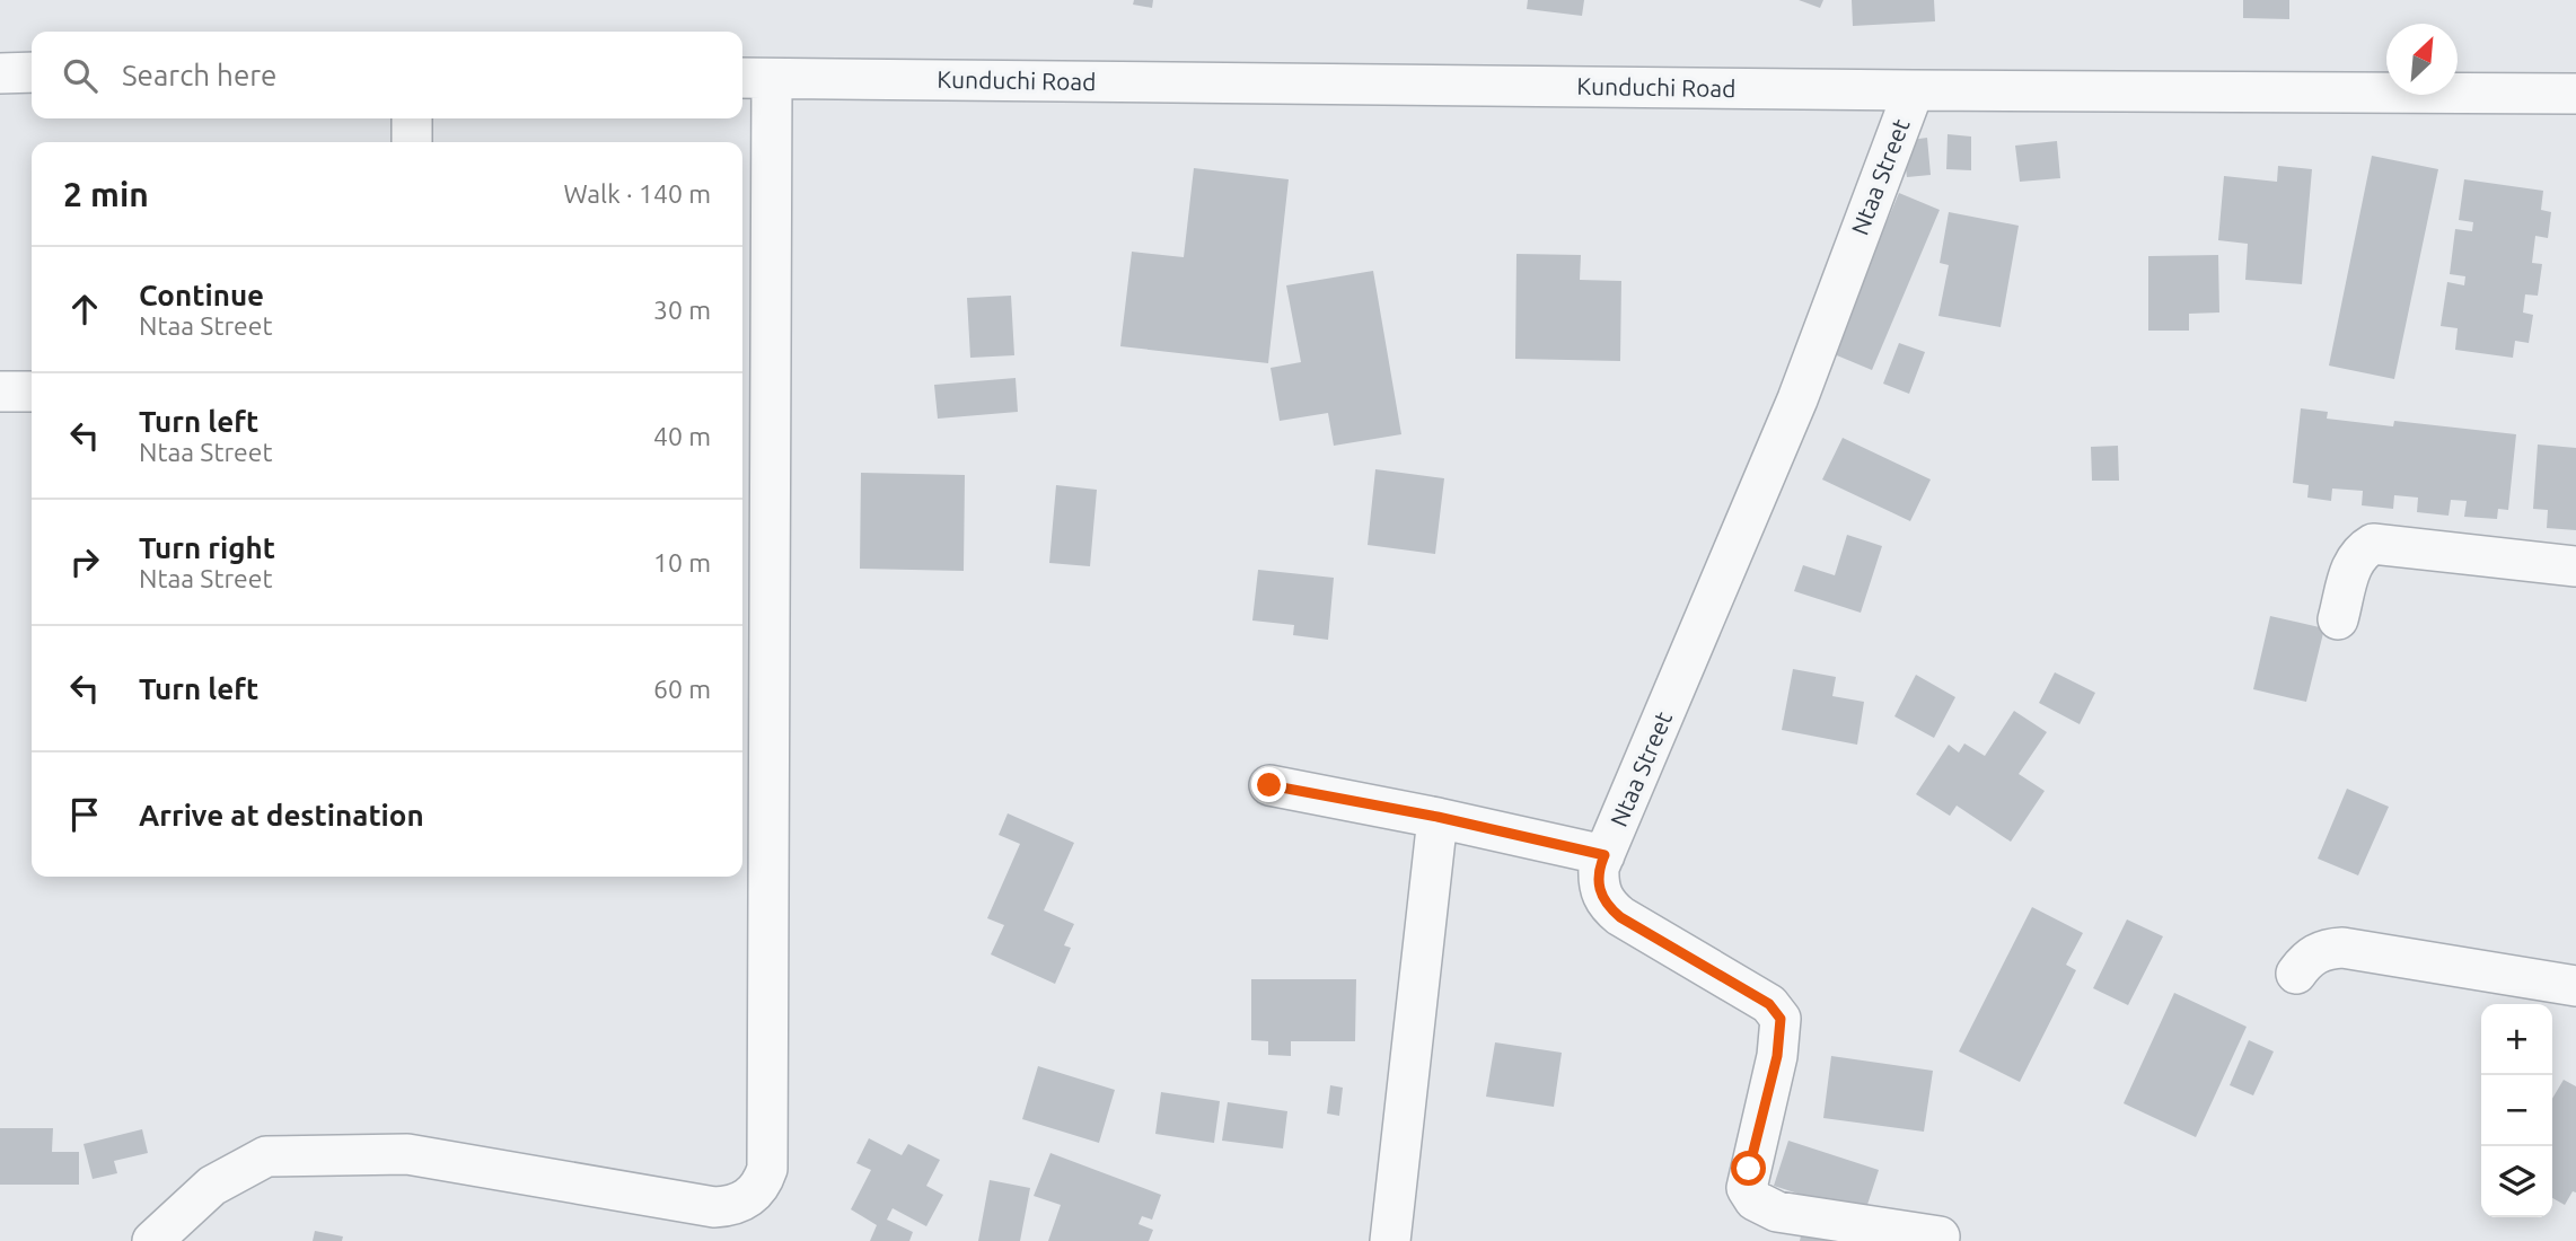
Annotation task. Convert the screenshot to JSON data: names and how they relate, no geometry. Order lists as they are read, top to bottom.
{
  "streets": {
    "street": ["Kunduchi Road", "Ntaa Street"]
  },
  "crossings": [
    ["Kunduchi Road", "Ntaa Street"]
  ],
  "north": "top right",
  "page": {
    "search": "Search here",
    "heading": ["2 min", "Walk · 140 m"],
    "list": [
      ["Continue", "Ntaa Street", "30 m"],
      ["Turn left", "Ntaa Street", "40 m"],
      ["Turn right", "Ntaa Street", "10 m"],
      ["Turn left", "60 m"],
      "Arrive at destination"
    ],
    "map_buttons": ["+", "−"]
  }
}
